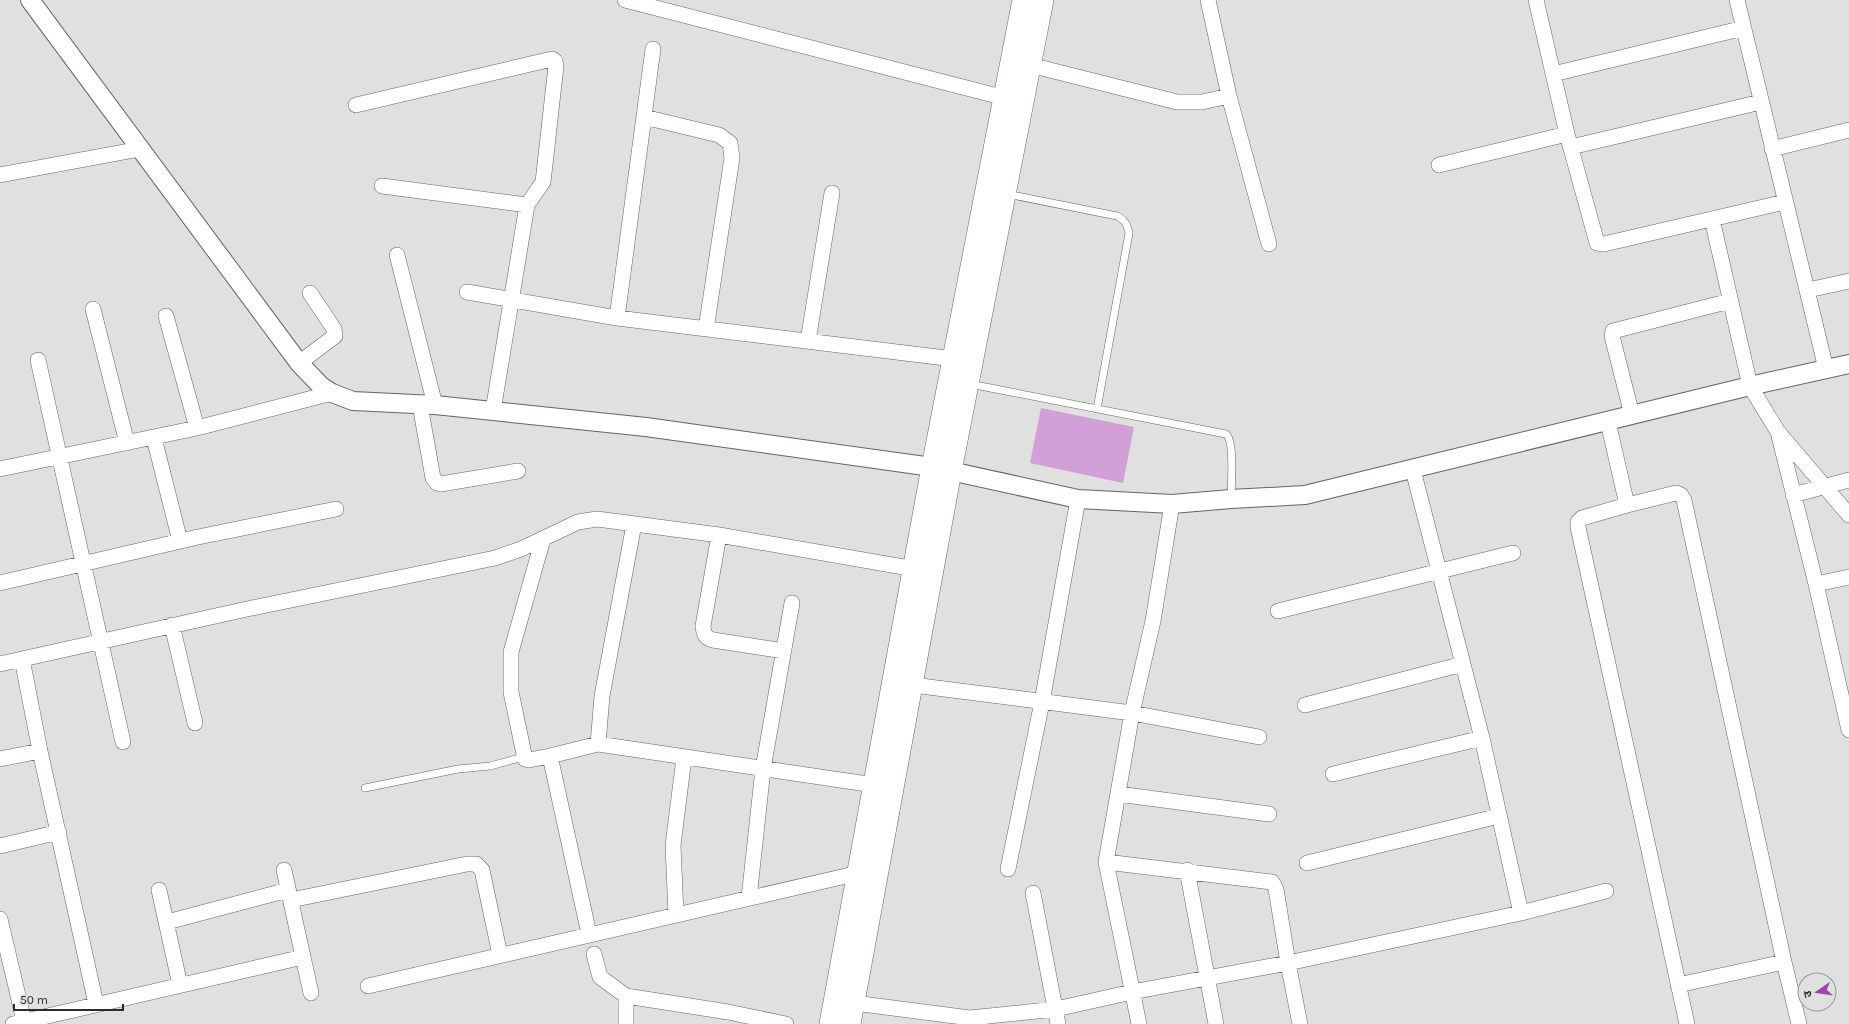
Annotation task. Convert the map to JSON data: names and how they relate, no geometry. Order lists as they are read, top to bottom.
{
  "scale_bar": "50 m",
  "north": "left"
}
